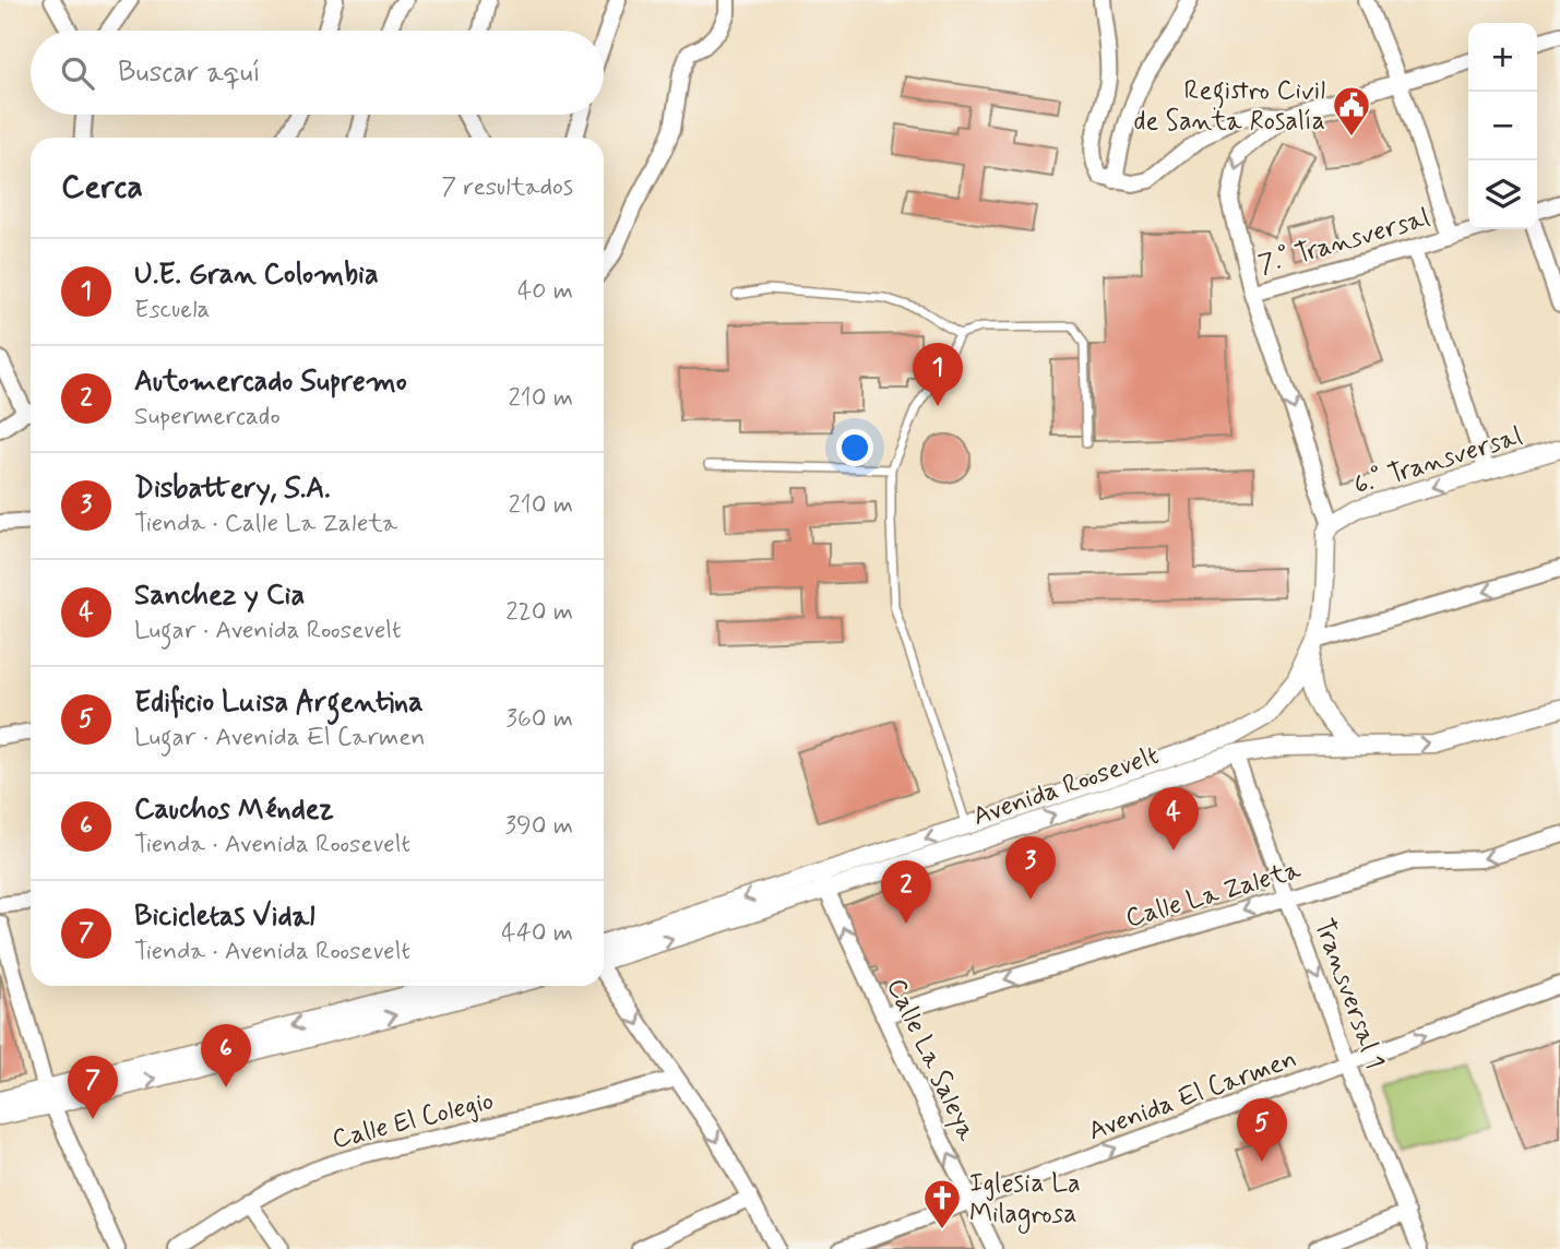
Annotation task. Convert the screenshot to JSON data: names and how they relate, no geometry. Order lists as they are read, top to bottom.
{
  "streets": {
    "street": [
      "7.° Transversal",
      "6.° Transversal",
      "Avenida Roosevelt",
      "Calle La Zaleta",
      "Transversal 1",
      "Calle La Saleya",
      "Avenida El Carmen",
      "Calle El Colegio"
    ]
  },
  "crossings": [
    ["Avenida Roosevelt", "Transversal 1"],
    ["Avenida Roosevelt", "Calle La Saleya"],
    ["Calle La Zaleta", "Transversal 1"],
    ["Calle La Zaleta", "Calle La Saleya"],
    ["Transversal 1", "Avenida El Carmen"],
    ["Calle La Saleya", "Avenida El Carmen"]
  ],
  "one_way": ["Calle La Zaleta", "Calle La Saleya", "Avenida El Carmen"],
  "places": {
    "public building": ["Registro Civil de Santa Rosalía"],
    "church": ["Iglesia La Milagrosa"]
  },
  "page": {
    "map_buttons": ["+", "−"],
    "search": "Buscar aquí",
    "heading": ["Cerca", "7 resultados"],
    "list": [
      {
        "mark": "1",
        "name": "U.E. Gran Colombia",
        "note": "Escuela",
        "value": "40 m"
      },
      {
        "mark": "2",
        "name": "Automercado Supremo",
        "note": "Supermercado",
        "value": "210 m"
      },
      {
        "mark": "3",
        "name": "Disbattery, S.A.",
        "note": "Tienda · Calle La Zaleta",
        "value": "210 m"
      },
      {
        "mark": "4",
        "name": "Sanchez y Cia",
        "note": "Lugar · Avenida Roosevelt",
        "value": "220 m"
      },
      {
        "mark": "5",
        "name": "Edificio Luisa Argentina",
        "note": "Lugar · Avenida El Carmen",
        "value": "360 m"
      },
      {
        "mark": "6",
        "name": "Cauchos Méndez",
        "note": "Tienda · Avenida Roosevelt",
        "value": "390 m"
      },
      {
        "mark": "7",
        "name": "Bicicletas Vidal",
        "note": "Tienda · Avenida Roosevelt",
        "value": "440 m"
      }
    ],
    "pins": [
      "1",
      "4",
      "3",
      "2",
      "6",
      "7",
      "5"
    ]
  }
}
